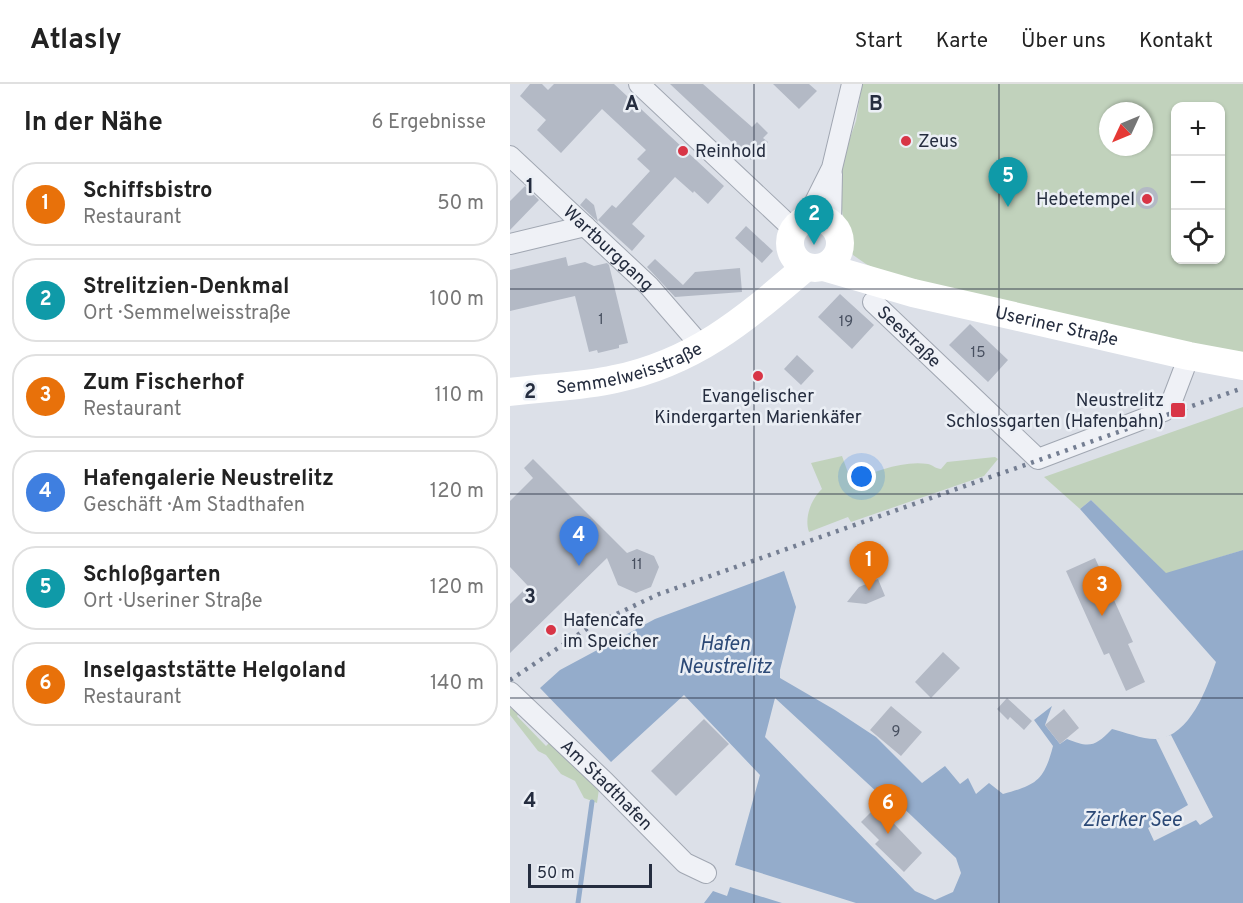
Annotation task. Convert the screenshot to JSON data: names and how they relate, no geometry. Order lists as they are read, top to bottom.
{
  "streets": {
    "main road": ["Useriner Straße", "Semmelweisstraße"],
    "street": ["Wartburggang", "Seestraße", "Am Stadthafen"]
  },
  "crossings": [
    ["Wartburggang", "Semmelweisstraße"],
    ["Useriner Straße", "Seestraße"],
    ["Useriner Straße", "Semmelweisstraße"]
  ],
  "water": ["Hafen Neustrelitz", "Zierker See"],
  "places": {
    "other": [
      "Zeus",
      "Reinhold",
      "Hebetempel",
      "Evangelischer Kindergarten Marienkäfer",
      "Hafencafe im Speicher"
    ],
    "transit": ["Neustrelitz Schlossgarten (Hafenbahn)"]
  },
  "house_numbers": [
    "1",
    "19",
    "15",
    "11",
    "9"
  ],
  "scale_bar": "50 m",
  "north": "bottom left",
  "page": {
    "header": "Atlasly",
    "nav": [
      "Start",
      "Karte",
      "Über uns",
      "Kontakt"
    ],
    "heading": ["In der Nähe", "6 Ergebnisse"],
    "map_buttons": ["+", "−"],
    "pins": [
      "5",
      "2",
      "4",
      "1",
      "3",
      "6"
    ],
    "list": [
      {
        "mark": "1",
        "name": "Schiffsbistro",
        "note": "Restaurant",
        "value": "50 m"
      },
      {
        "mark": "2",
        "name": "Strelitzien-Denkmal",
        "note": "Ort · Semmelweisstraße",
        "value": "100 m"
      },
      {
        "mark": "3",
        "name": "Zum Fischerhof",
        "note": "Restaurant",
        "value": "110 m"
      },
      {
        "mark": "4",
        "name": "Hafengalerie Neustrelitz",
        "note": "Geschäft · Am Stadthafen",
        "value": "120 m"
      },
      {
        "mark": "5",
        "name": "Schloßgarten",
        "note": "Ort · Useriner Straße",
        "value": "120 m"
      },
      {
        "mark": "6",
        "name": "Inselgaststätte Helgoland",
        "note": "Restaurant",
        "value": "140 m"
      }
    ],
    "scale": "50 m"
  },
  "grid": {
    "columns": ["A", "B"],
    "rows": [
      "1",
      "2",
      "3",
      "4"
    ]
  }
}
